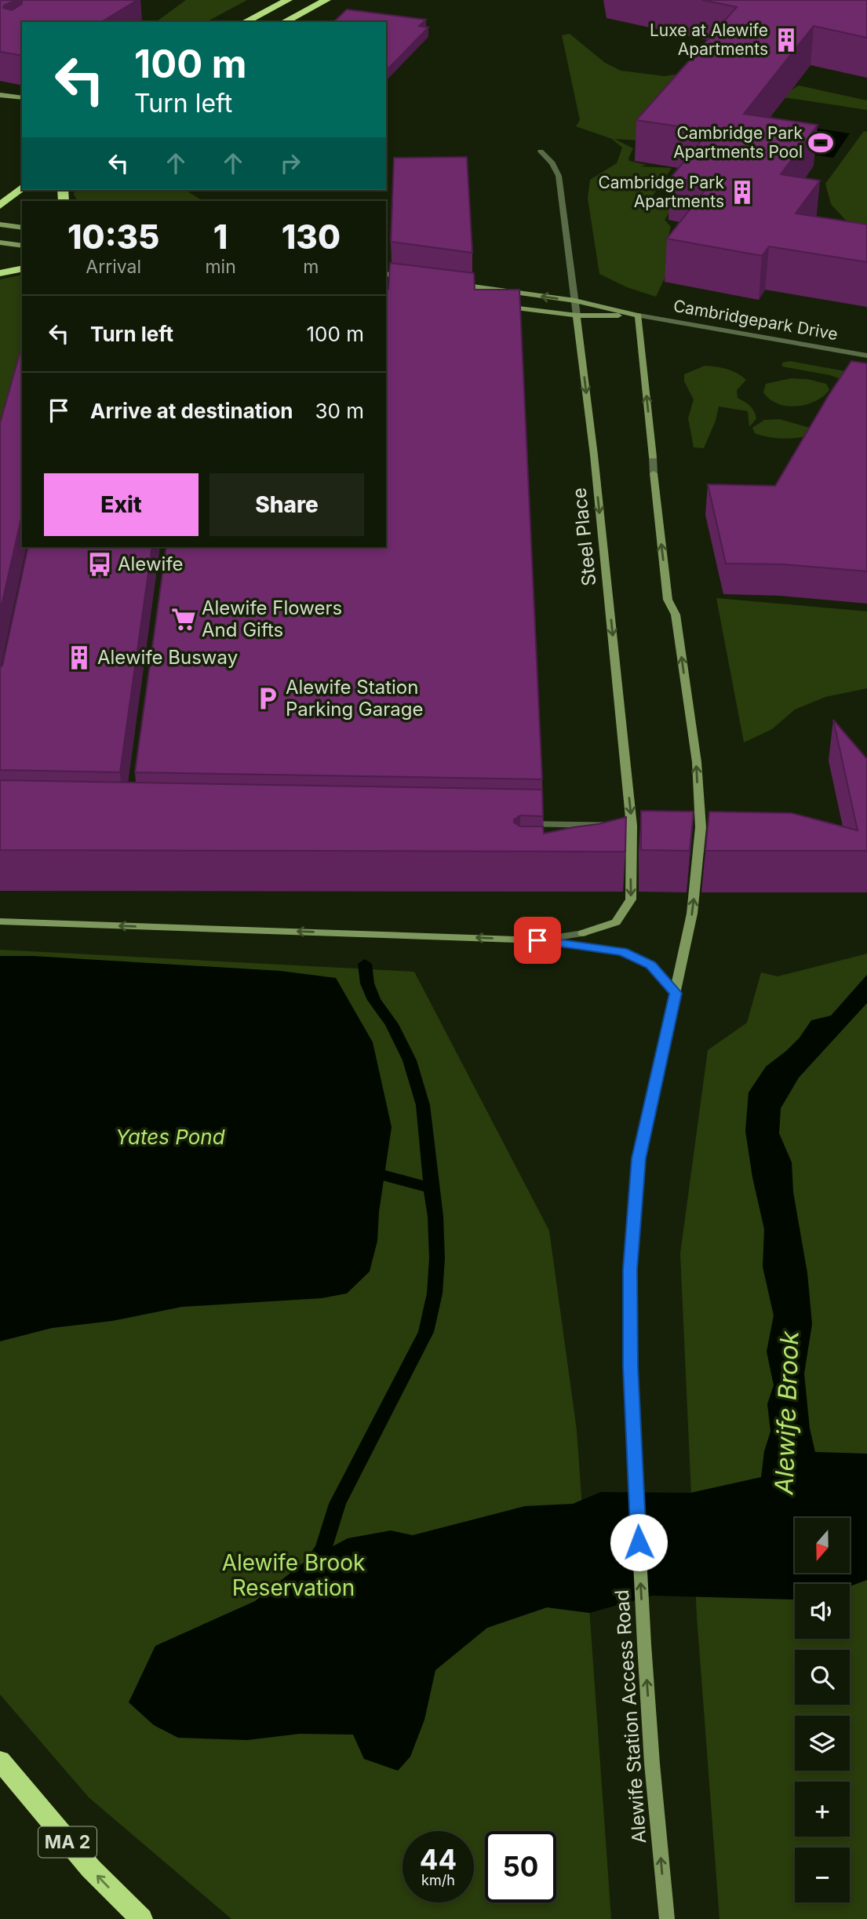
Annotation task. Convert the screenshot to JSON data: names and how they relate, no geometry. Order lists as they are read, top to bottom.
{
  "streets": {
    "highway": ["MA 2"],
    "main road": ["Cambridgepark Drive", "Steel Place", "Alewife Station Access Road"]
  },
  "crossings": [
    ["Cambridgepark Drive", "Steel Place"]
  ],
  "one_way": ["Steel Place", "Alewife Station Access Road"],
  "water": ["Yates Pond", "Alewife Brook"],
  "parks": ["Alewife Brook Reservation"],
  "places": {
    "building": ["Luxe at Alewife Apartments", "Cambridge Park Apartments", "Alewife Busway"],
    "sports": ["Cambridge Park Apartments Pool"],
    "bus stop": ["Alewife"],
    "supermarket": ["Alewife Flowers And Gifts"],
    "parking": ["Alewife Station Parking Garage"]
  },
  "north": "bottom",
  "page": {
    "turn": ["100 m", "Turn left"],
    "eta": [
      "10:35",
      "Arrival",
      "1",
      "min",
      "130",
      "m"
    ],
    "list": [
      {
        "name": "Turn left",
        "value": "100 m"
      },
      {
        "name": "Arrive at destination",
        "value": "30 m"
      }
    ],
    "buttons": ["Exit", "Share"],
    "map_buttons": ["+", "−"],
    "speed": "44 km/h",
    "limit": "50"
  }
}
